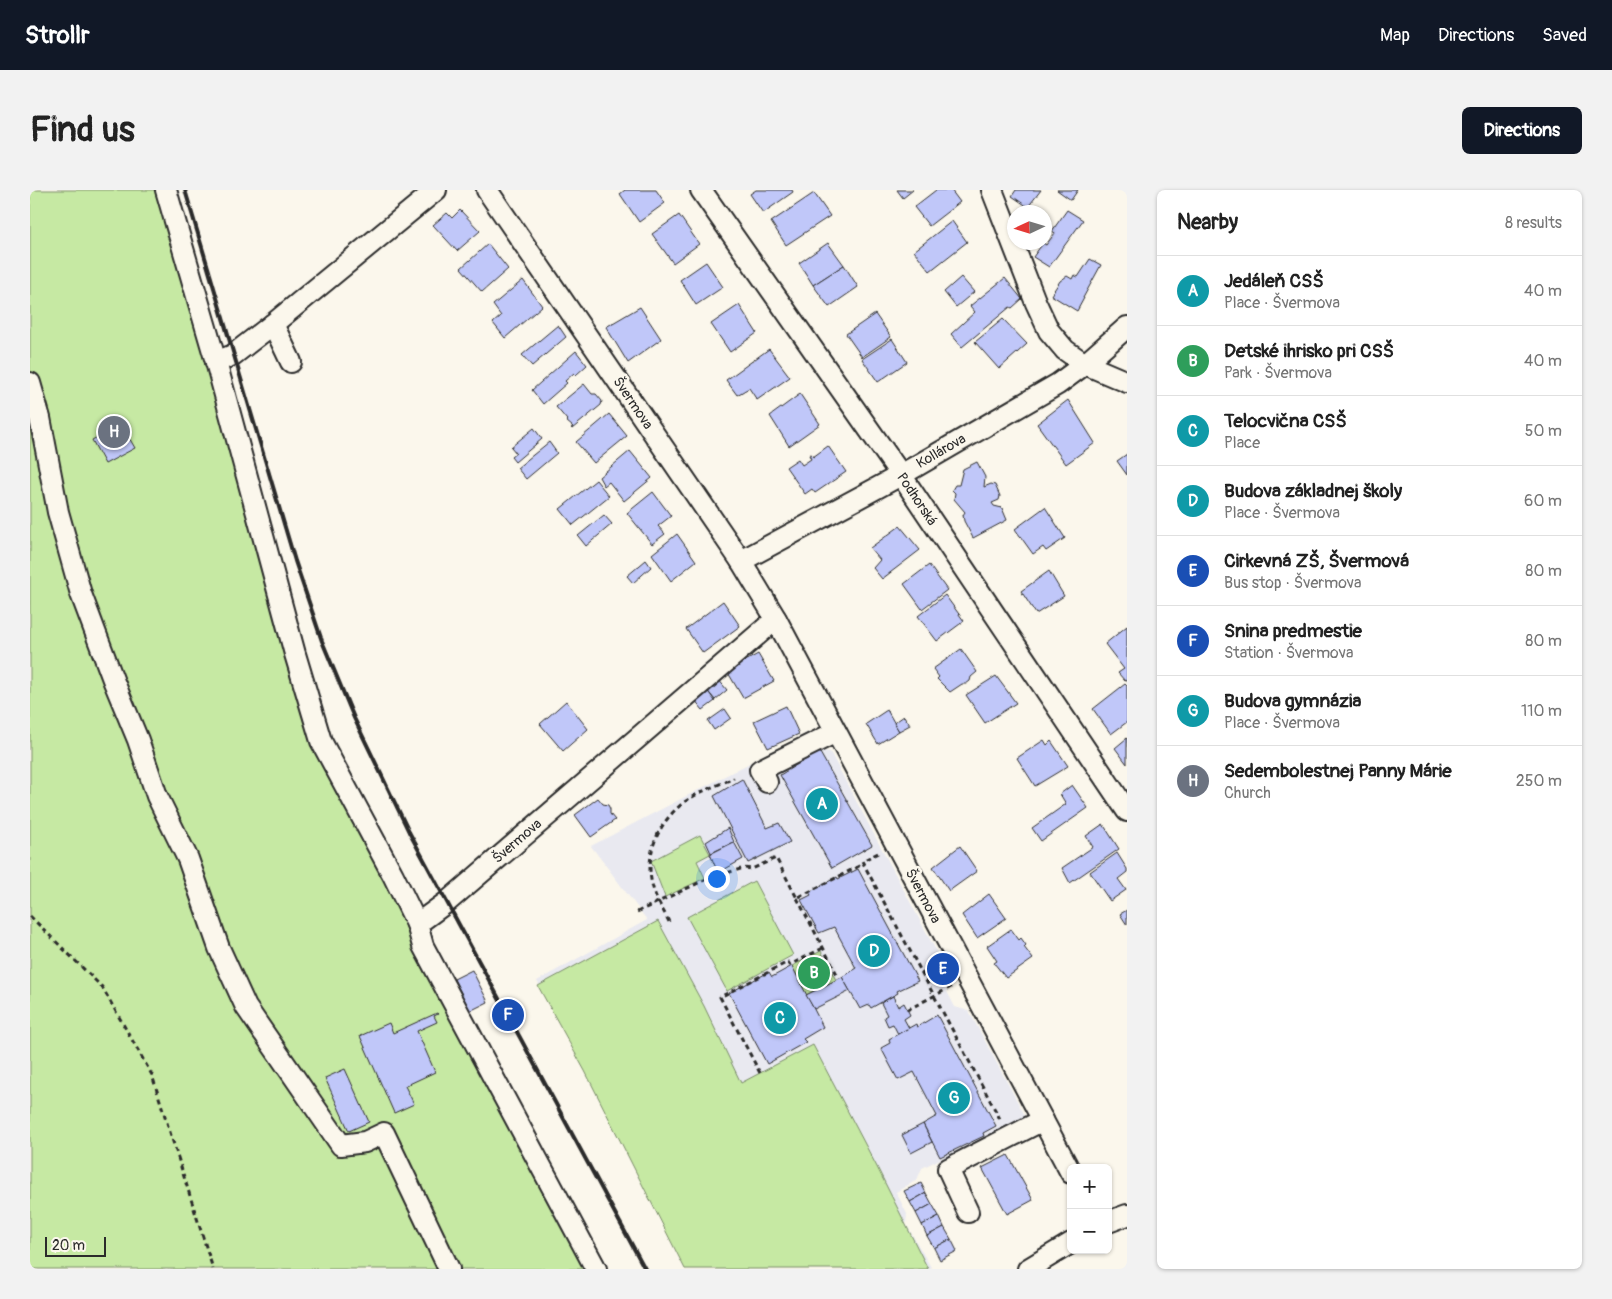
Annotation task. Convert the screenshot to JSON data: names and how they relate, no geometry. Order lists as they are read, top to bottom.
{
  "streets": {
    "street": ["Švermova", "Kollárova", "Podhorská"]
  },
  "crossings": [
    ["Švermova", "Kollárova"],
    ["Kollárova", "Podhorská"]
  ],
  "scale_bar": "20 m",
  "north": "left",
  "page": {
    "header": "Strollr",
    "nav": ["Map", "Directions", "Saved"],
    "buttons": "Directions",
    "title": "Find us",
    "heading": ["Nearby", "8 results"],
    "list": [
      {
        "mark": "A",
        "name": "Jedáleň CSŠ",
        "note": "Place · Švermova",
        "value": "40 m"
      },
      {
        "mark": "B",
        "name": "Detské ihrisko pri CSŠ",
        "note": "Park · Švermova",
        "value": "40 m"
      },
      {
        "mark": "C",
        "name": "Telocvična CSŠ",
        "note": "Place",
        "value": "50 m"
      },
      {
        "mark": "D",
        "name": "Budova základnej školy",
        "note": "Place · Švermova",
        "value": "60 m"
      },
      {
        "mark": "E",
        "name": "Cirkevná ZŠ, Švermová",
        "note": "Bus stop · Švermova",
        "value": "80 m"
      },
      {
        "mark": "F",
        "name": "Snina predmestie",
        "note": "Station · Švermova",
        "value": "80 m"
      },
      {
        "mark": "G",
        "name": "Budova gymnázia",
        "note": "Place · Švermova",
        "value": "110 m"
      },
      {
        "mark": "H",
        "name": "Sedembolestnej Panny Márie",
        "note": "Church",
        "value": "250 m"
      }
    ],
    "pins": [
      "H",
      "A",
      "D",
      "E",
      "B",
      "F",
      "C",
      "G"
    ],
    "map_buttons": ["+", "−"],
    "scale": "20 m"
  }
}
